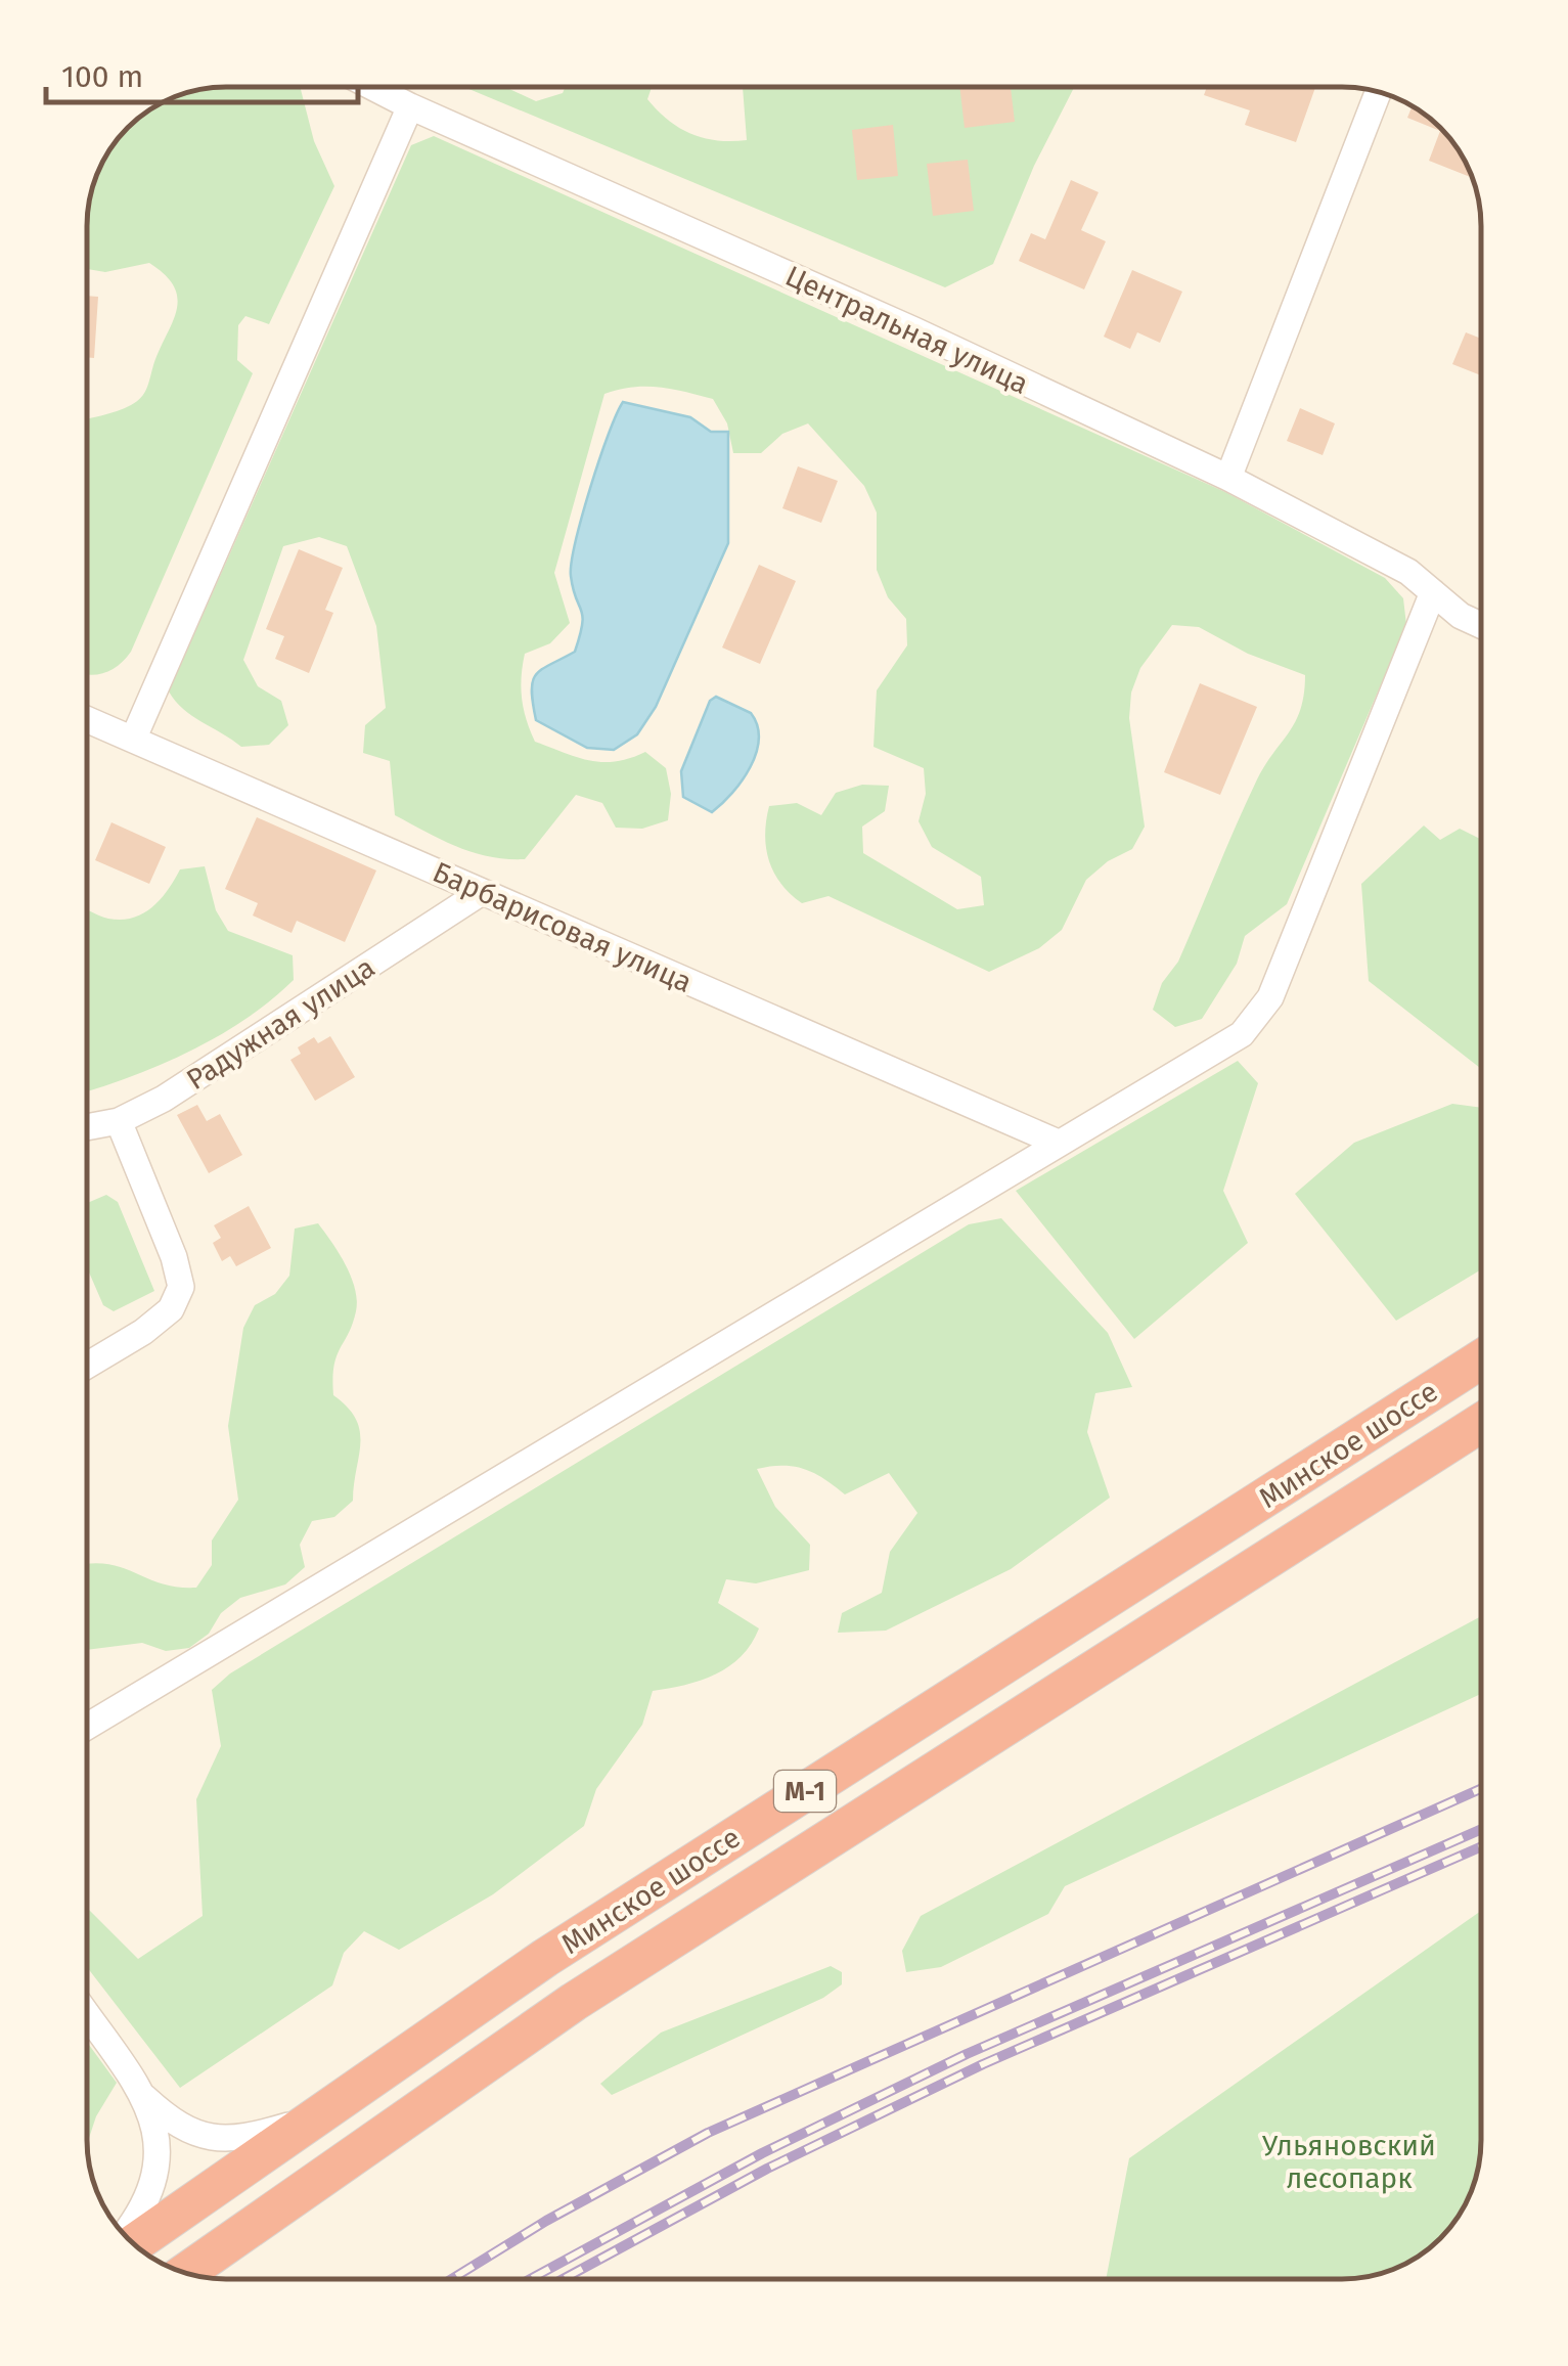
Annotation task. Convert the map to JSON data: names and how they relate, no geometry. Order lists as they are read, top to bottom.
{
  "streets": {
    "highway": ["Минское шоссе", "М-1"],
    "street": ["Центральная улица", "Барбарисовая улица", "Радужная улица"]
  },
  "crossings": [
    ["Барбарисовая улица", "Радужная улица"]
  ],
  "parks": ["Ульяновский лесопарк"],
  "scale_bar": "100 m"
}
